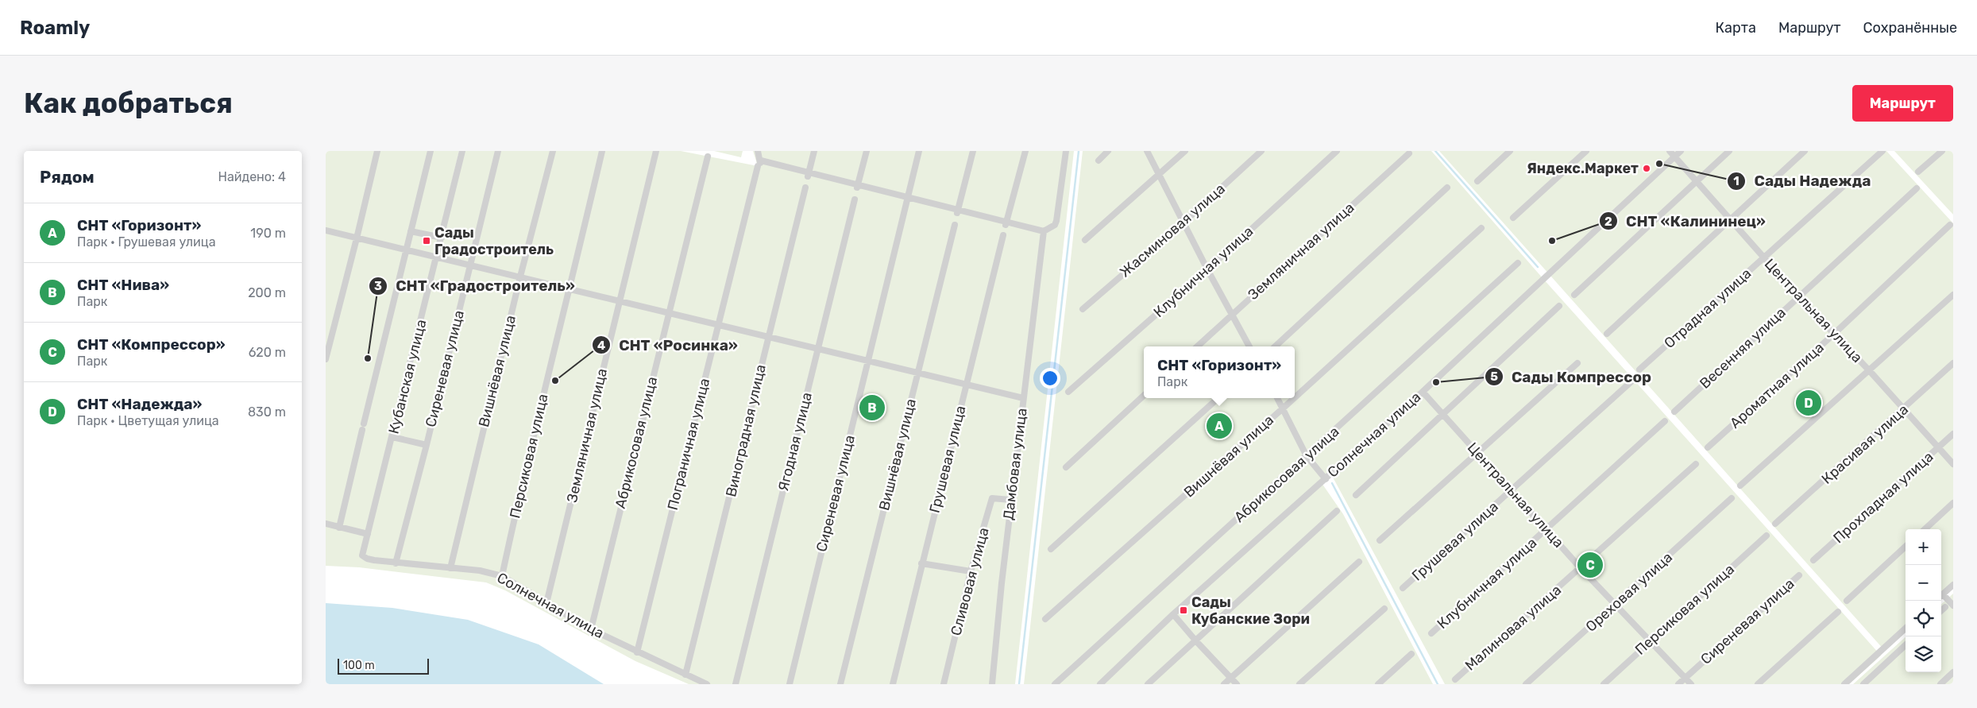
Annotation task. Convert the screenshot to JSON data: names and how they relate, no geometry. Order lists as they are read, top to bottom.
{
  "streets": {
    "street": [
      "Жасминовая улица",
      "Земляничная улица",
      "Клубничная улица",
      "Отрадная улица",
      "Центральная улица",
      "Весенняя улица",
      "Сиреневая улица",
      "Вишнёвая улица",
      "Кубанская улица",
      "Ароматная улица",
      "Виноградная улица",
      "Солнечная улица",
      "Ягодная улица",
      "Абрикосовая улица",
      "Пограничная улица",
      "Красивая улица",
      "Персиковая улица",
      "Грушевая улица",
      "Дамбовая улица",
      "Прохладная улица",
      "Сливовая улица",
      "Ореховая улица",
      "Малиновая улица"
    ]
  },
  "crossings": [
    ["Земляничная улица", "Солнечная улица"],
    ["Клубничная улица", "Центральная улица"],
    ["Отрадная улица", "Центральная улица"],
    ["Центральная улица", "Весенняя улица"],
    ["Центральная улица", "Сиреневая улица"],
    ["Центральная улица", "Ароматная улица"],
    ["Центральная улица", "Солнечная улица"],
    ["Центральная улица", "Красивая улица"],
    ["Центральная улица", "Персиковая улица"],
    ["Центральная улица", "Грушевая улица"],
    ["Центральная улица", "Прохладная улица"],
    ["Центральная улица", "Ореховая улица"],
    ["Центральная улица", "Малиновая улица"],
    ["Сиреневая улица", "Солнечная улица"],
    ["Вишнёвая улица", "Солнечная улица"],
    ["Кубанская улица", "Солнечная улица"],
    ["Виноградная улица", "Солнечная улица"],
    ["Солнечная улица", "Абрикосовая улица"],
    ["Солнечная улица", "Пограничная улица"],
    ["Солнечная улица", "Персиковая улица"],
    ["Дамбовая улица", "Сливовая улица"]
  ],
  "places": {
    "other": [
      "Сады Надежда",
      "Яндекс.Маркет",
      "СНТ «Калининец»",
      "СНТ «Градостроитель»",
      "СНТ «Росинка»",
      "Сады Компрессор"
    ],
    "transit": ["Сады Градостроитель", "Сады Кубанские Зори"]
  },
  "scale_bar": "100 m",
  "page": {
    "header": "Roamly",
    "nav": ["Карта", "Маршрут", "Сохранённые"],
    "buttons": "Маршрут",
    "title": "Как добраться",
    "heading": ["Рядом", "Найдено: 4"],
    "list": [
      {
        "mark": "A",
        "name": "СНТ «Горизонт»",
        "note": "Парк · Грушевая улица",
        "value": "190 m"
      },
      {
        "mark": "B",
        "name": "СНТ «Нива»",
        "note": "Парк",
        "value": "200 m"
      },
      {
        "mark": "C",
        "name": "СНТ «Компрессор»",
        "note": "Парк",
        "value": "620 m"
      },
      {
        "mark": "D",
        "name": "СНТ «Надежда»",
        "note": "Парк · Цветущая улица",
        "value": "830 m"
      }
    ],
    "popup": ["СНТ «Горизонт»", "Парк"],
    "pins": [
      "D",
      "B",
      "A",
      "C"
    ],
    "map_buttons": ["+", "−"],
    "scale": "100 m"
  }
}
